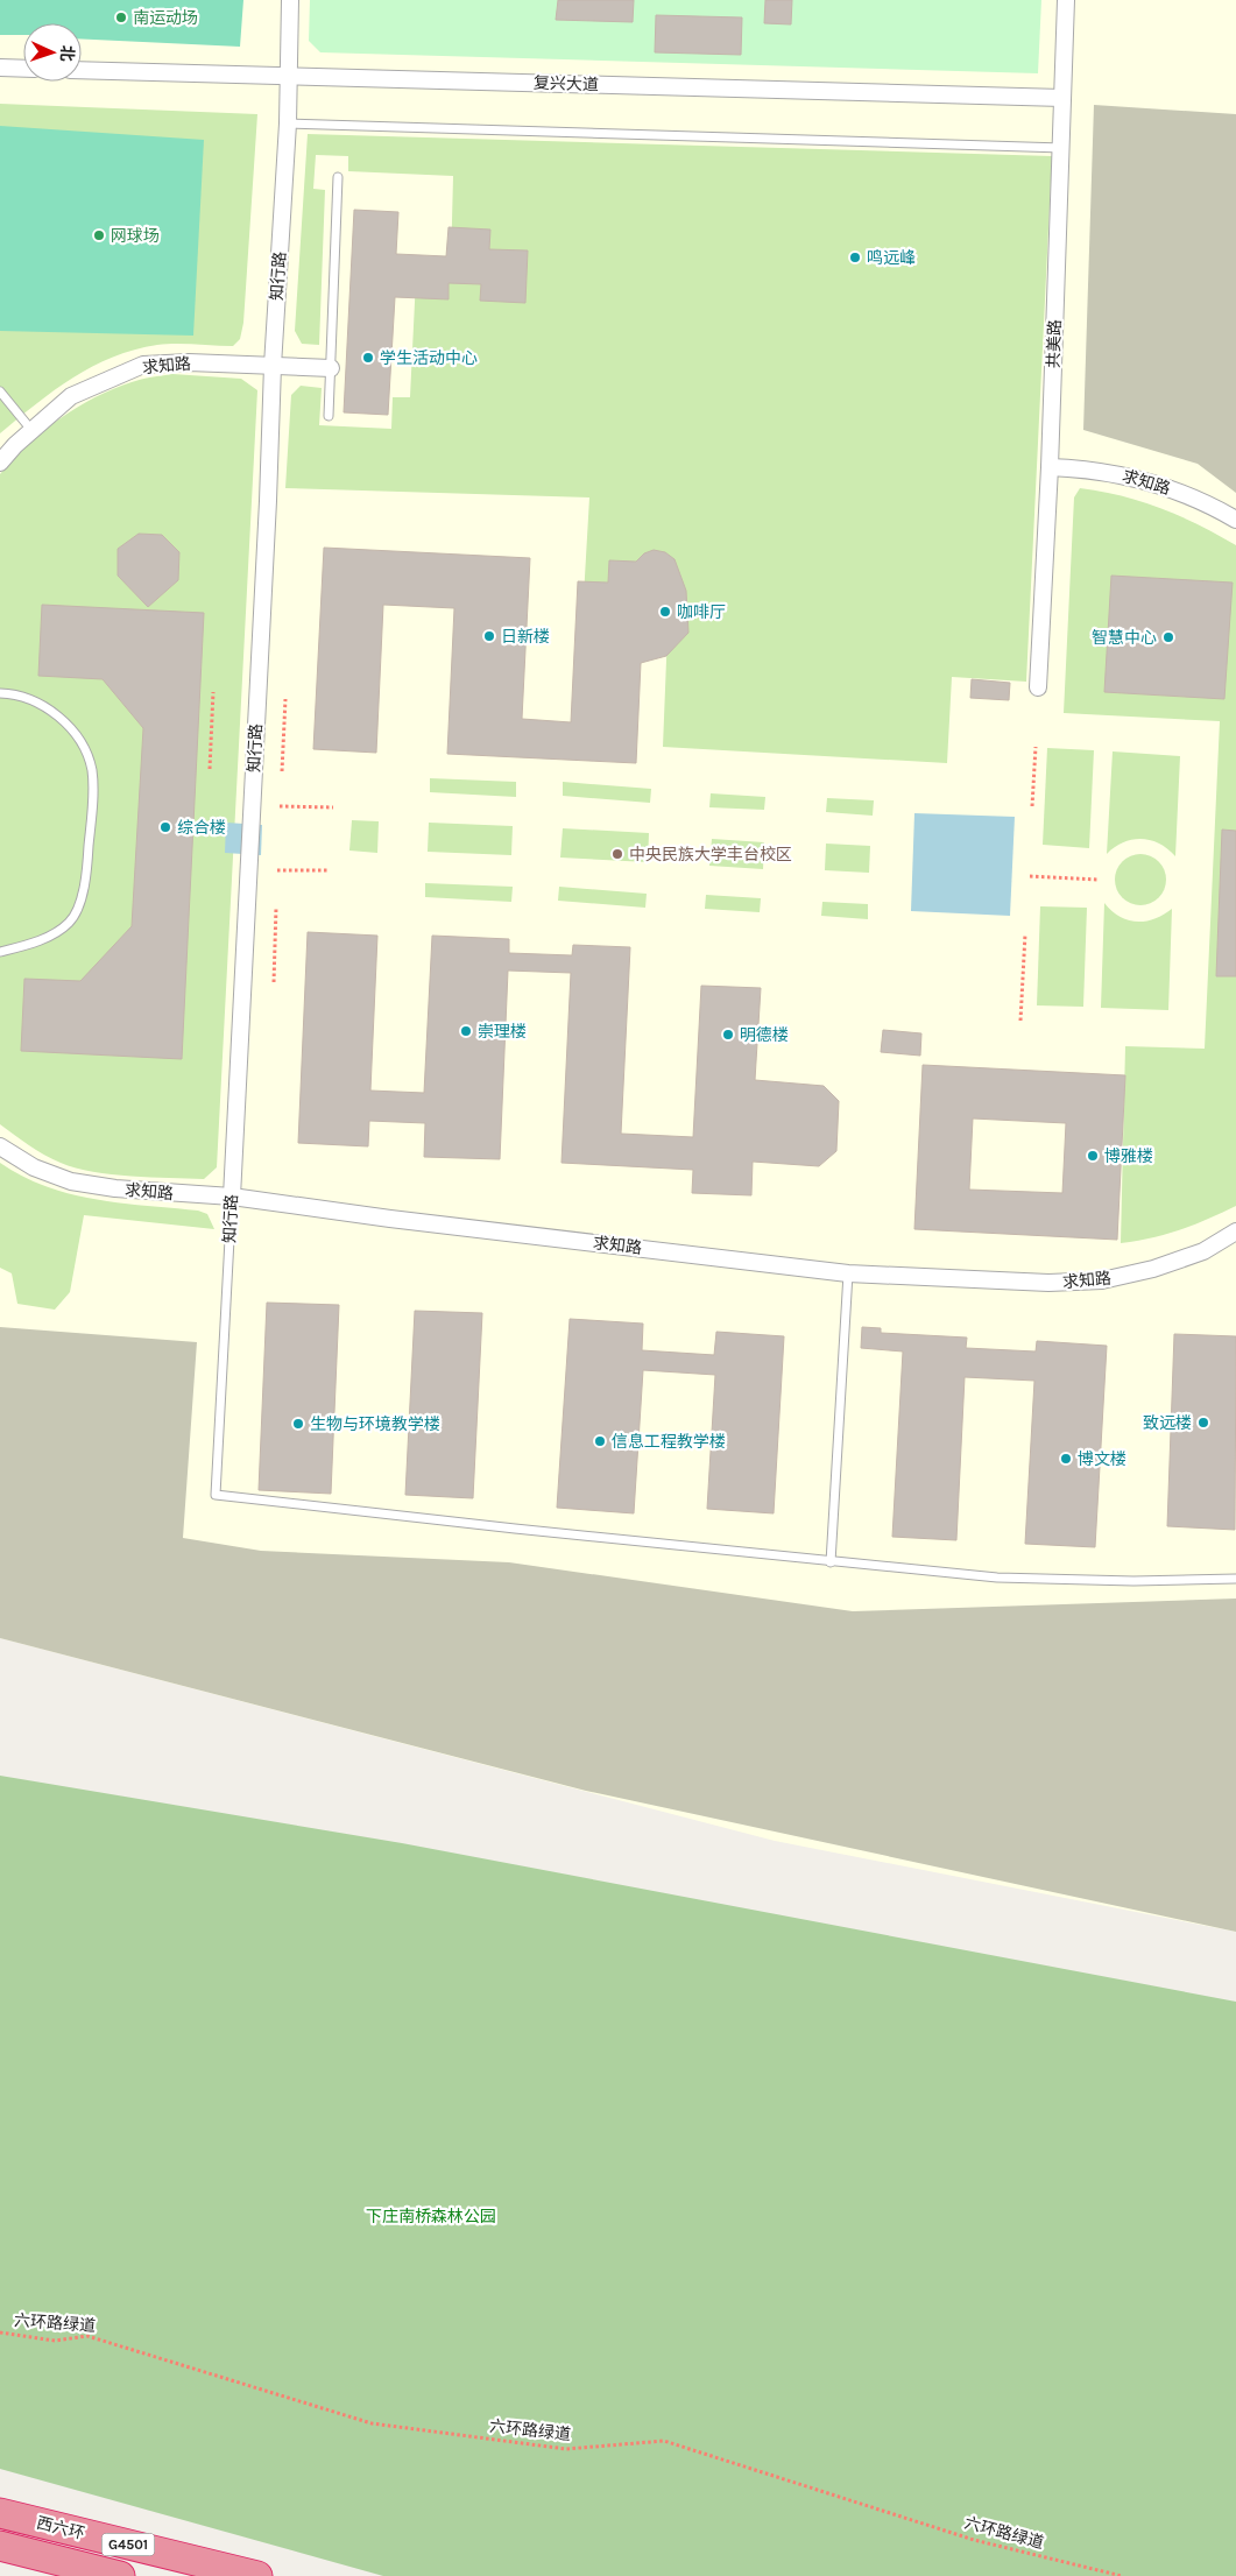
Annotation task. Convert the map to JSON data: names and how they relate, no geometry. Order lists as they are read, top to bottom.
{
  "streets": {
    "highway": ["西六环", "G4501"],
    "street": [
      "复兴大道",
      "知行路",
      "共美路",
      "求知路"
    ],
    "path": ["六环路绿道"]
  },
  "crossings": [
    ["复兴大道", "知行路"],
    ["复兴大道", "共美路"],
    ["知行路", "求知路"],
    ["共美路", "求知路"]
  ],
  "parks": ["下庄南桥森林公园"],
  "places": [
    "南运动场",
    "网球场",
    "鸣远峰",
    "学生活动中心",
    "咖啡厅",
    "日新楼",
    "智慧中心",
    "综合楼",
    "中央民族大学丰台校区",
    "崇理楼",
    "明德楼",
    "博雅楼",
    "致远楼",
    "生物与环境教学楼",
    "信息工程教学楼",
    "博文楼"
  ],
  "north": "right"
}
